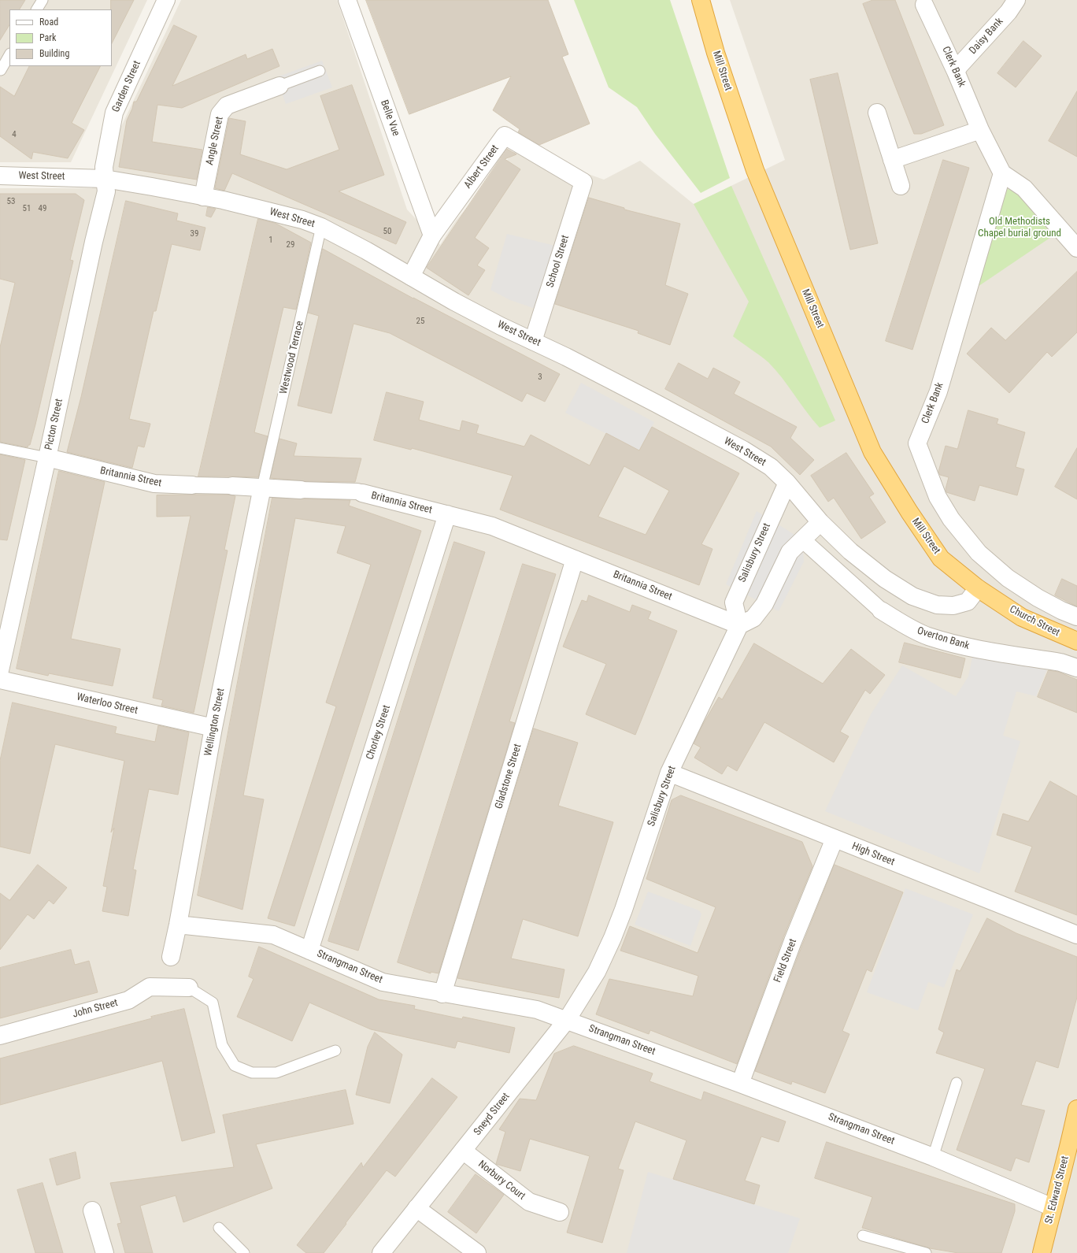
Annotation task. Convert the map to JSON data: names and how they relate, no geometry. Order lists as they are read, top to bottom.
{
  "streets": {
    "highway": ["Mill Street", "Church Street", "St. Edward Street"],
    "street": [
      "Daisy Bank",
      "Clerk Bank",
      "Garden Street",
      "Belle Vue",
      "Angle Street",
      "Albert Street",
      "West Street",
      "School Street",
      "Picton Street",
      "Britannia Street",
      "Salisbury Street",
      "Overton Bank",
      "Waterloo Street",
      "Wellington Street",
      "Chorley Street",
      "Gladstone Street",
      "High Street",
      "Field Street",
      "Strangman Street",
      "John Street",
      "Sneyd Street",
      "Norbury Court"
    ],
    "lane": ["Westwood Terrace"]
  },
  "crossings": [
    ["Daisy Bank", "Clerk Bank"],
    ["Mill Street", "West Street"],
    ["Mill Street", "Church Street"],
    ["Garden Street", "West Street"],
    ["Garden Street", "Picton Street"],
    ["Belle Vue", "Albert Street"],
    ["Angle Street", "West Street"],
    ["Albert Street", "West Street"],
    ["Albert Street", "School Street"],
    ["West Street", "School Street"],
    ["West Street", "Westwood Terrace"],
    ["West Street", "Picton Street"],
    ["West Street", "Salisbury Street"],
    ["West Street", "Church Street"],
    ["Westwood Terrace", "Britannia Street"],
    ["Westwood Terrace", "Wellington Street"],
    ["Picton Street", "Britannia Street"],
    ["Britannia Street", "Salisbury Street"],
    ["Britannia Street", "Wellington Street"],
    ["Britannia Street", "Chorley Street"],
    ["Britannia Street", "Gladstone Street"],
    ["Salisbury Street", "High Street"],
    ["Salisbury Street", "Sneyd Street"],
    ["Waterloo Street", "Wellington Street"],
    ["Wellington Street", "Strangman Street"],
    ["Chorley Street", "Strangman Street"],
    ["Gladstone Street", "Strangman Street"],
    ["High Street", "Field Street"],
    ["Field Street", "Strangman Street"],
    ["Strangman Street", "Sneyd Street"],
    ["Strangman Street", "St. Edward Street"],
    ["Sneyd Street", "Norbury Court"]
  ],
  "parks": ["Old Methodists Chapel burial ground"],
  "house_numbers": [
    "4",
    "53",
    "51",
    "49",
    "50",
    "39",
    "1",
    "29",
    "25",
    "3"
  ],
  "legend": ["Road", "Park", "Building"]
}
